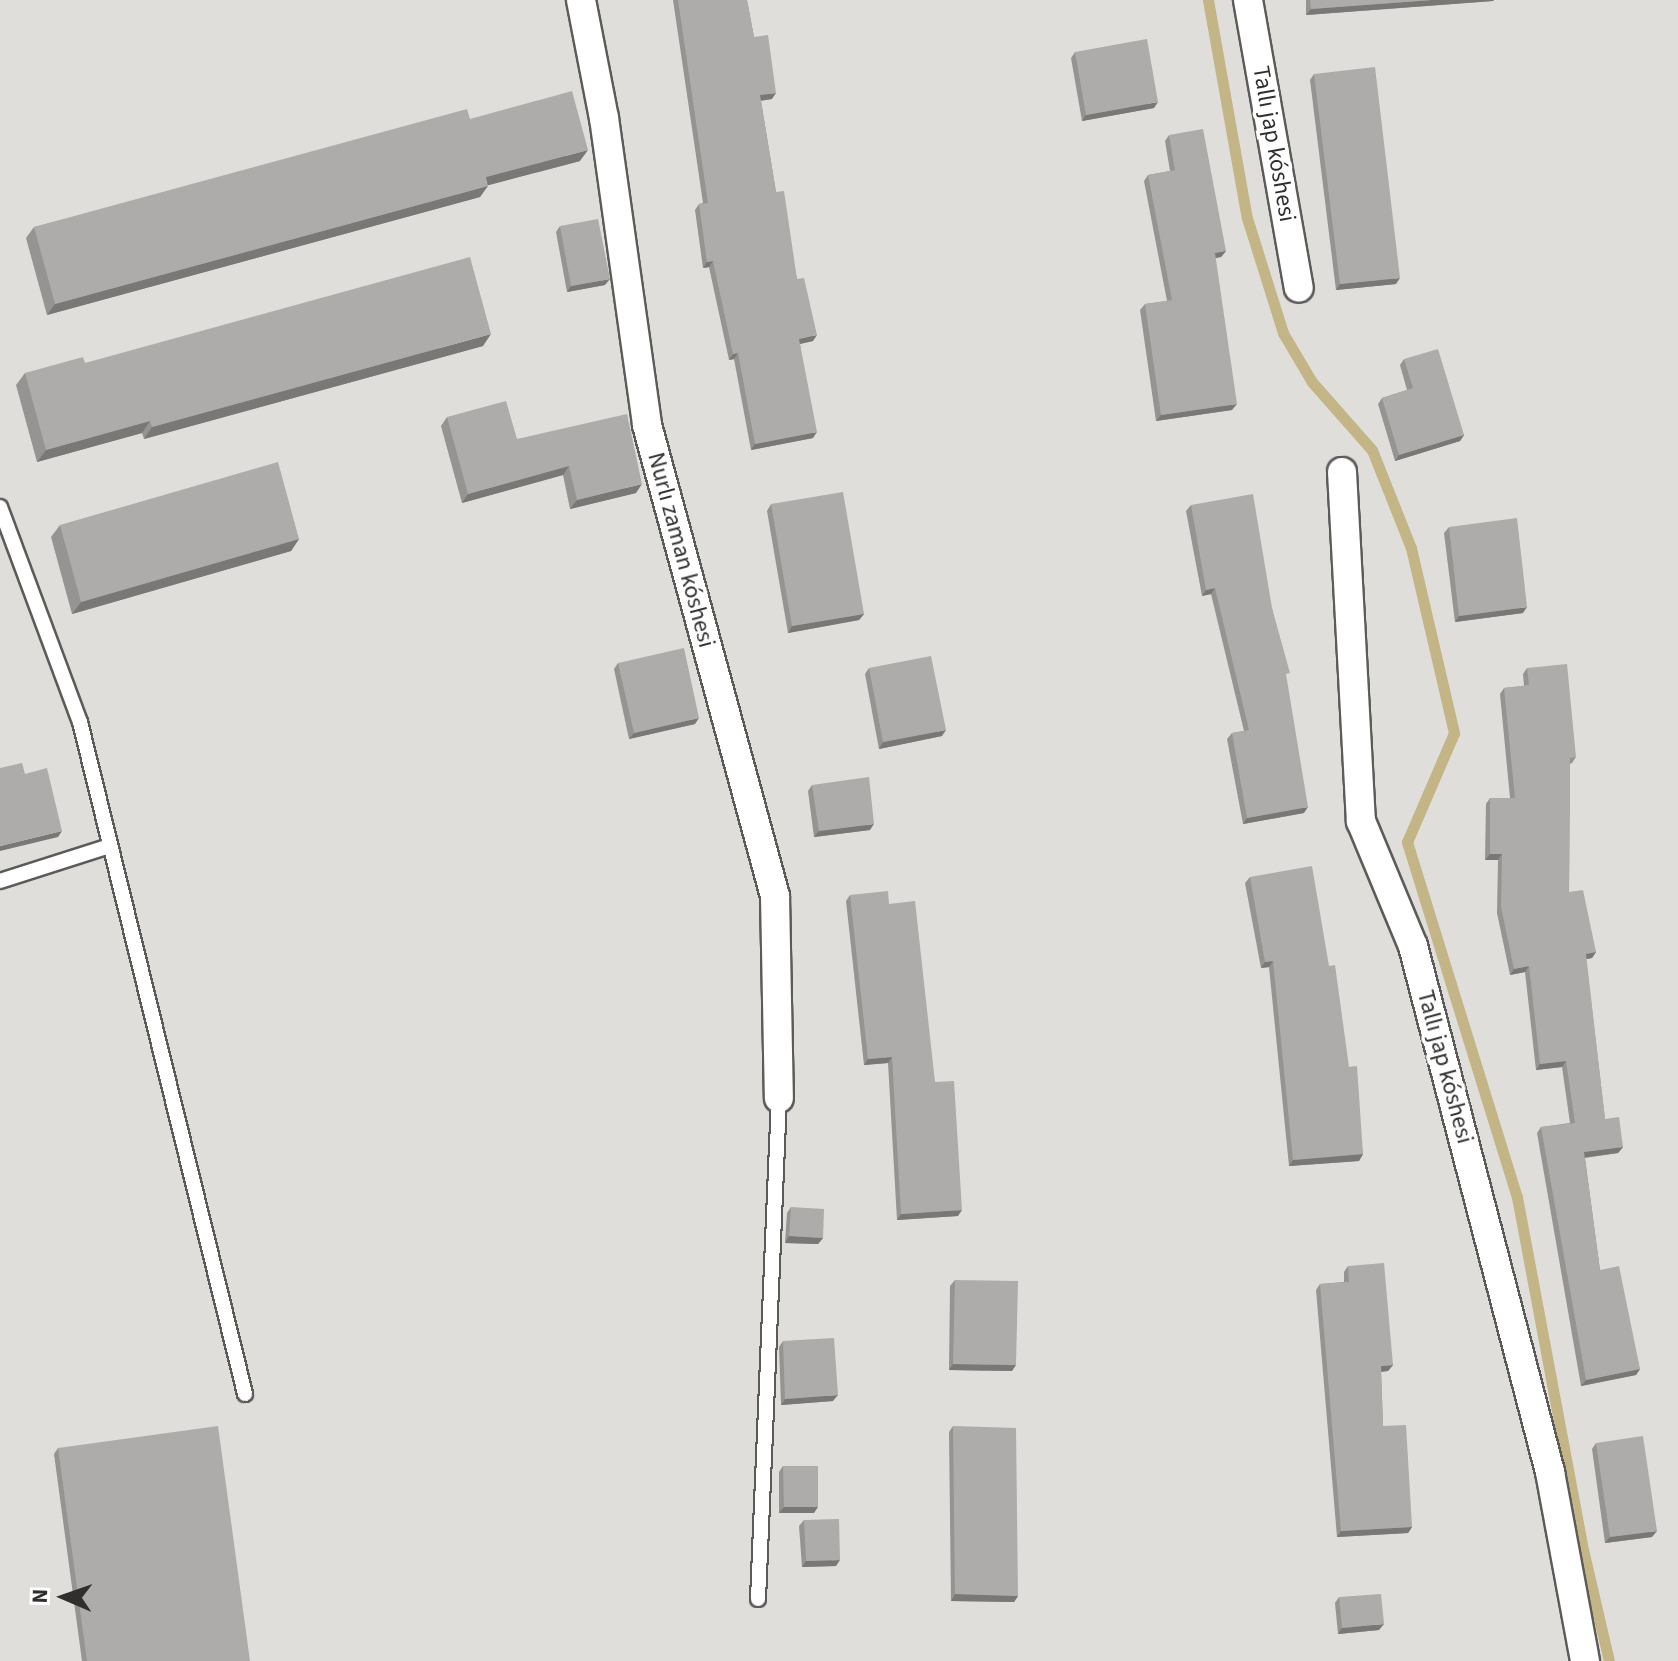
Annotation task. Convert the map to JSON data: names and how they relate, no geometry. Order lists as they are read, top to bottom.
{
  "streets": {
    "street": ["Tallı jap kóshesi", "Nurlı zaman kóshesi"]
  },
  "north": "left"
}
